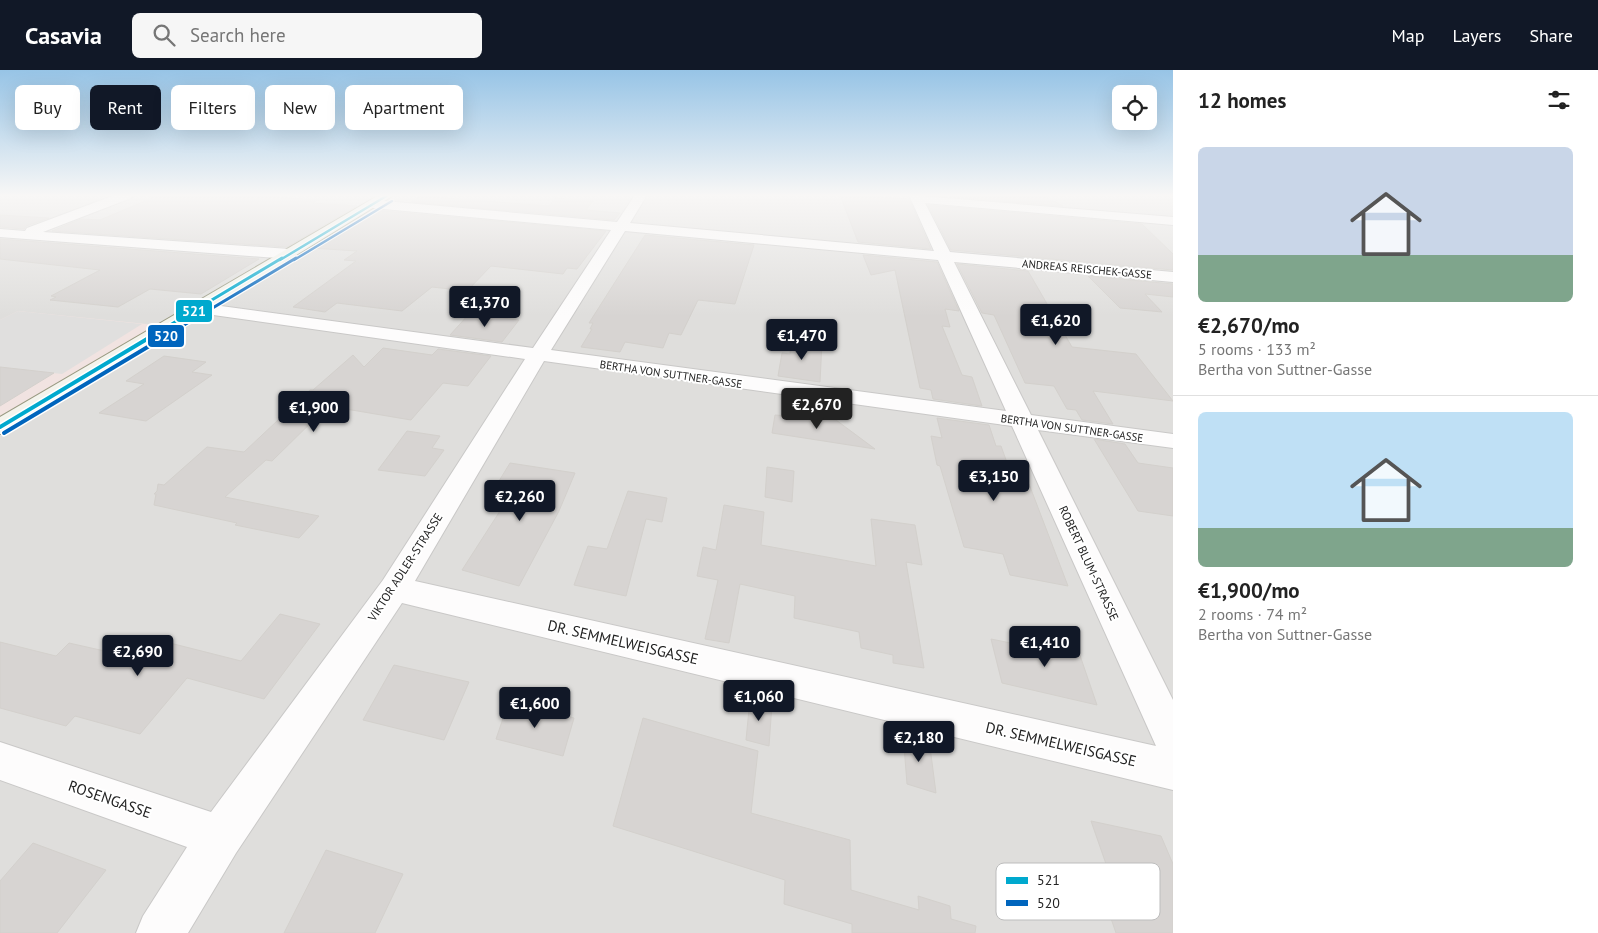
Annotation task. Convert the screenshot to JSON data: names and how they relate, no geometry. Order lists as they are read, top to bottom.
{
  "streets": {
    "street": [
      "ANDREAS REISCHEK-GASSE",
      "BERTHA VON SUTTNER-GASSE",
      "ROBERT BLUM-STRASSE",
      "VIKTOR ADLER-STRASSE",
      "DR. SEMMELWEISGASSE",
      "ROSENGASSE"
    ]
  },
  "crossings": [
    ["ANDREAS REISCHEK-GASSE", "ROBERT BLUM-STRASSE"],
    ["BERTHA VON SUTTNER-GASSE", "ROBERT BLUM-STRASSE"],
    ["BERTHA VON SUTTNER-GASSE", "VIKTOR ADLER-STRASSE"],
    ["VIKTOR ADLER-STRASSE", "DR. SEMMELWEISGASSE"],
    ["VIKTOR ADLER-STRASSE", "ROSENGASSE"]
  ],
  "lines": ["transit line 521", "transit line 520"],
  "legend": ["521", "520"],
  "page": {
    "header": "Casavia",
    "search": "Search here",
    "nav": ["Map", "Layers", "Share"],
    "heading": "12 homes",
    "chip": [
      "Buy",
      "Rent",
      "Filters",
      "New",
      "Apartment"
    ],
    "list": [
      {
        "name": "€2,670/mo",
        "note": "5 rooms · 133 m² · Bertha von Suttner-Gasse"
      },
      {
        "name": "€1,900/mo",
        "note": "2 rooms · 74 m² · Bertha von Suttner-Gasse"
      }
    ],
    "price": [
      "€1,370",
      "€1,620",
      "€1,470",
      "€2,670",
      "€1,900",
      "€3,150",
      "€2,260",
      "€1,410",
      "€2,690",
      "€1,060",
      "€1,600",
      "€2,180"
    ]
  }
}
